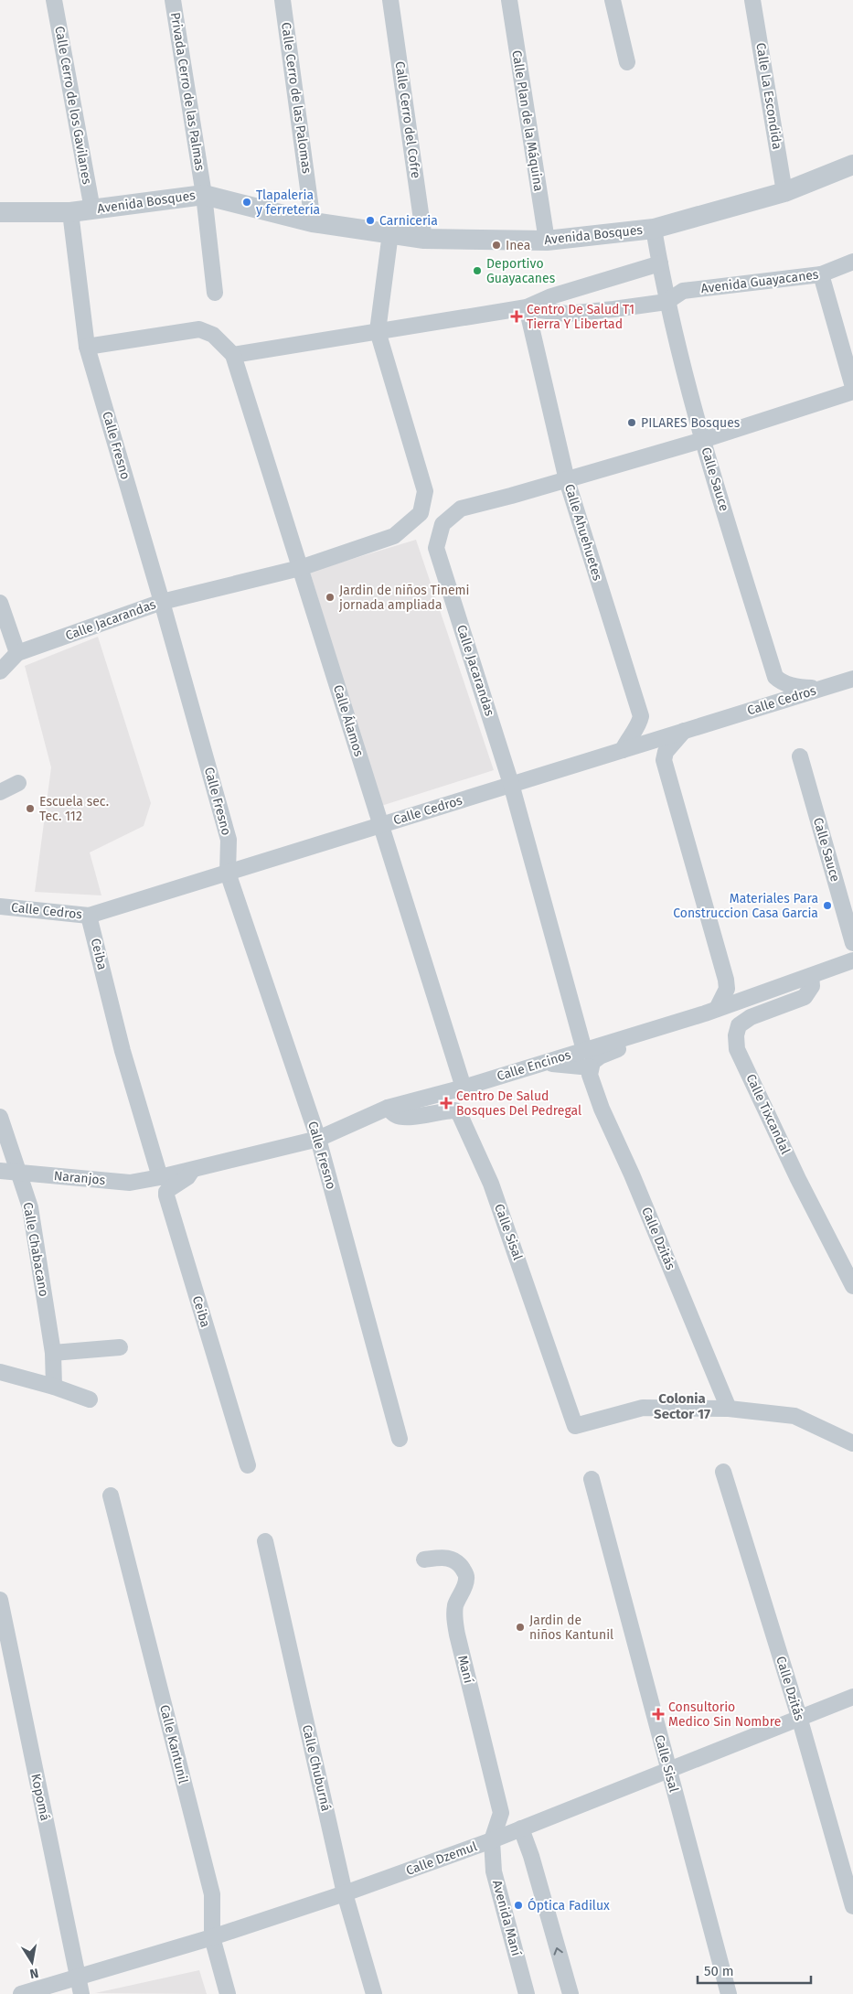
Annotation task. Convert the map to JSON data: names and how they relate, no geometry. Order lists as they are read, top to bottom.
{
  "streets": {
    "street": [
      "Privada Cerro de las Palmas",
      "Calle La Escondida",
      "Calle Cerro de las Palomas",
      "Calle Cerro de los Gavilanes",
      "Calle Cerro del Cofre",
      "Calle Plan de la Máquina",
      "Avenida Bosques",
      "Avenida Guayacanes",
      "Calle Fresno",
      "Calle Sauce",
      "Calle Ahuehuetes",
      "Calle Jacarandas",
      "Calle Cedros",
      "Calle Álamos",
      "Ceiba",
      "Calle Encinos",
      "Calle Tixcandal",
      "Naranjos",
      "Calle Sisal",
      "Calle Dzitás",
      "Calle Chabacano",
      "Maní",
      "Calle Kantunil",
      "Calle Chuburná",
      "Kopomá",
      "Calle Dzemul",
      "Avenida Maní"
    ]
  },
  "crossings": [
    ["Privada Cerro de las Palmas", "Avenida Bosques"],
    ["Calle La Escondida", "Avenida Bosques"],
    ["Calle Cerro de las Palomas", "Avenida Bosques"],
    ["Calle Cerro de los Gavilanes", "Avenida Bosques"],
    ["Calle Cerro del Cofre", "Avenida Bosques"],
    ["Calle Plan de la Máquina", "Avenida Bosques"],
    ["Avenida Bosques", "Calle Fresno"],
    ["Avenida Bosques", "Calle Sauce"],
    ["Avenida Bosques", "Calle Jacarandas"],
    ["Avenida Guayacanes", "Calle Sauce"],
    ["Calle Fresno", "Calle Jacarandas"],
    ["Calle Fresno", "Calle Cedros"],
    ["Calle Fresno", "Calle Encinos"],
    ["Calle Sauce", "Calle Jacarandas"],
    ["Calle Sauce", "Calle Cedros"],
    ["Calle Ahuehuetes", "Calle Jacarandas"],
    ["Calle Ahuehuetes", "Calle Cedros"],
    ["Calle Jacarandas", "Calle Cedros"],
    ["Calle Jacarandas", "Calle Álamos"],
    ["Calle Jacarandas", "Calle Encinos"],
    ["Calle Cedros", "Calle Álamos"],
    ["Calle Cedros", "Ceiba"],
    ["Calle Álamos", "Calle Encinos"],
    ["Ceiba", "Calle Encinos"],
    ["Ceiba", "Naranjos"],
    ["Calle Encinos", "Calle Tixcandal"],
    ["Calle Encinos", "Naranjos"],
    ["Calle Encinos", "Calle Sisal"],
    ["Naranjos", "Calle Chabacano"],
    ["Calle Sisal", "Calle Dzitás"],
    ["Calle Sisal", "Calle Dzemul"],
    ["Calle Dzitás", "Calle Dzemul"],
    ["Calle Kantunil", "Calle Dzemul"],
    ["Calle Chuburná", "Calle Dzemul"],
    ["Kopomá", "Calle Dzemul"],
    ["Calle Dzemul", "Avenida Maní"]
  ],
  "districts": ["Colonia Sector 17"],
  "places": {
    "other": [
      "Tlapaleria y ferretería",
      "Carniceria",
      "Inea",
      "Deportivo Guayacanes",
      "PILARES Bosques",
      "Jardin de niños Tinemi jornada ampliada",
      "Escuela sec. Tec. 112",
      "Materiales Para Construccion Casa Garcia",
      "Jardin de niños Kantunil",
      "Óptica Fadilux"
    ],
    "health": ["Centro De Salud T1 Tierra Y Libertad", "Centro De Salud Bosques Del Pedregal", "Consultorio Medico Sin Nombre"]
  },
  "scale_bar": "50 m",
  "north": "bottom"
}
